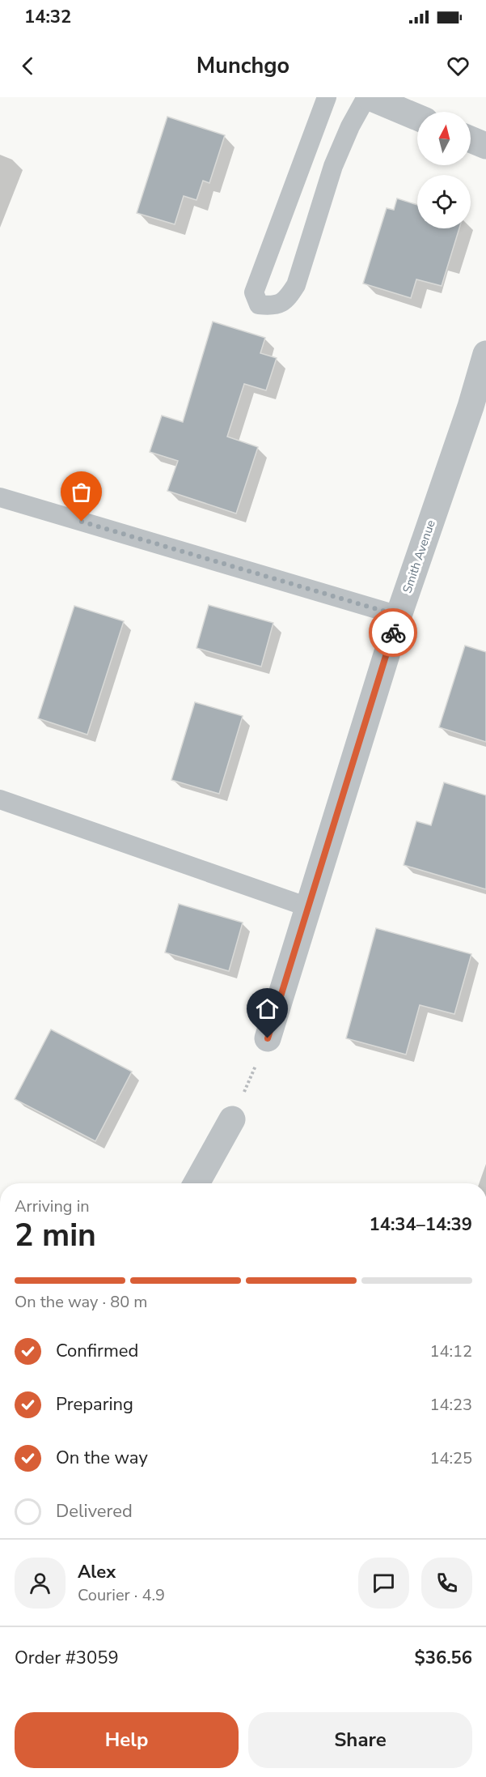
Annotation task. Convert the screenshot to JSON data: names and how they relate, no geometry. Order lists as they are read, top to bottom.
{
  "streets": {
    "street": ["Smith Avenue"]
  },
  "north": "top",
  "page": {
    "status": "14:32",
    "header": "Munchgo",
    "heading": ["2 min", "Arriving in", "14:34–14:39"],
    "panel": [
      "Alex",
      "Courier · 4.9",
      "Order #3059",
      "$36.56"
    ],
    "bar": "On the way · 80 m",
    "list": [
      ["Confirmed", "14:12"],
      ["Preparing", "14:23"],
      ["On the way", "14:25"],
      "Delivered"
    ],
    "buttons": ["Help", "Share"]
  }
}
